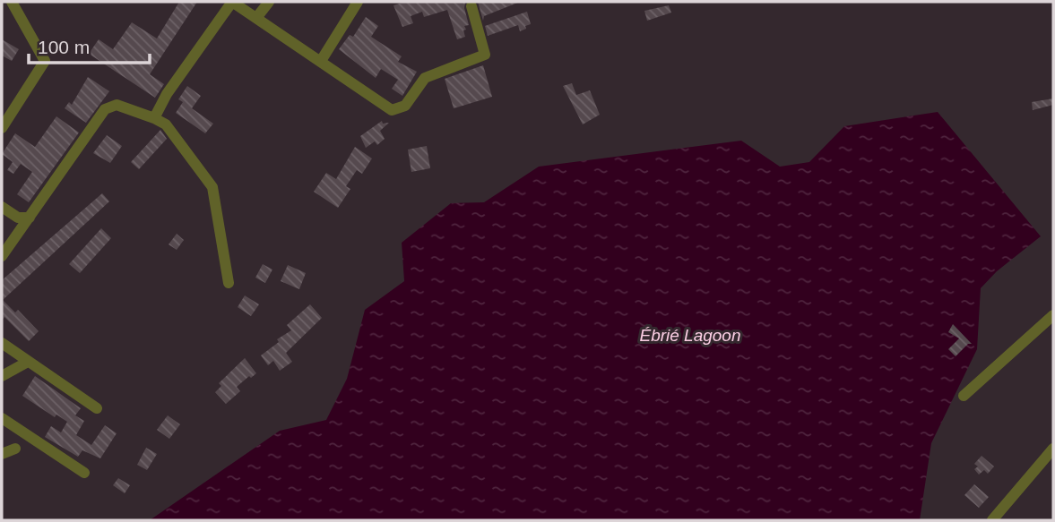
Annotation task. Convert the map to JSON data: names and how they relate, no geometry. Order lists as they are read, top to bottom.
{
  "water": ["Ébrié Lagoon"],
  "scale_bar": "100 m"
}
